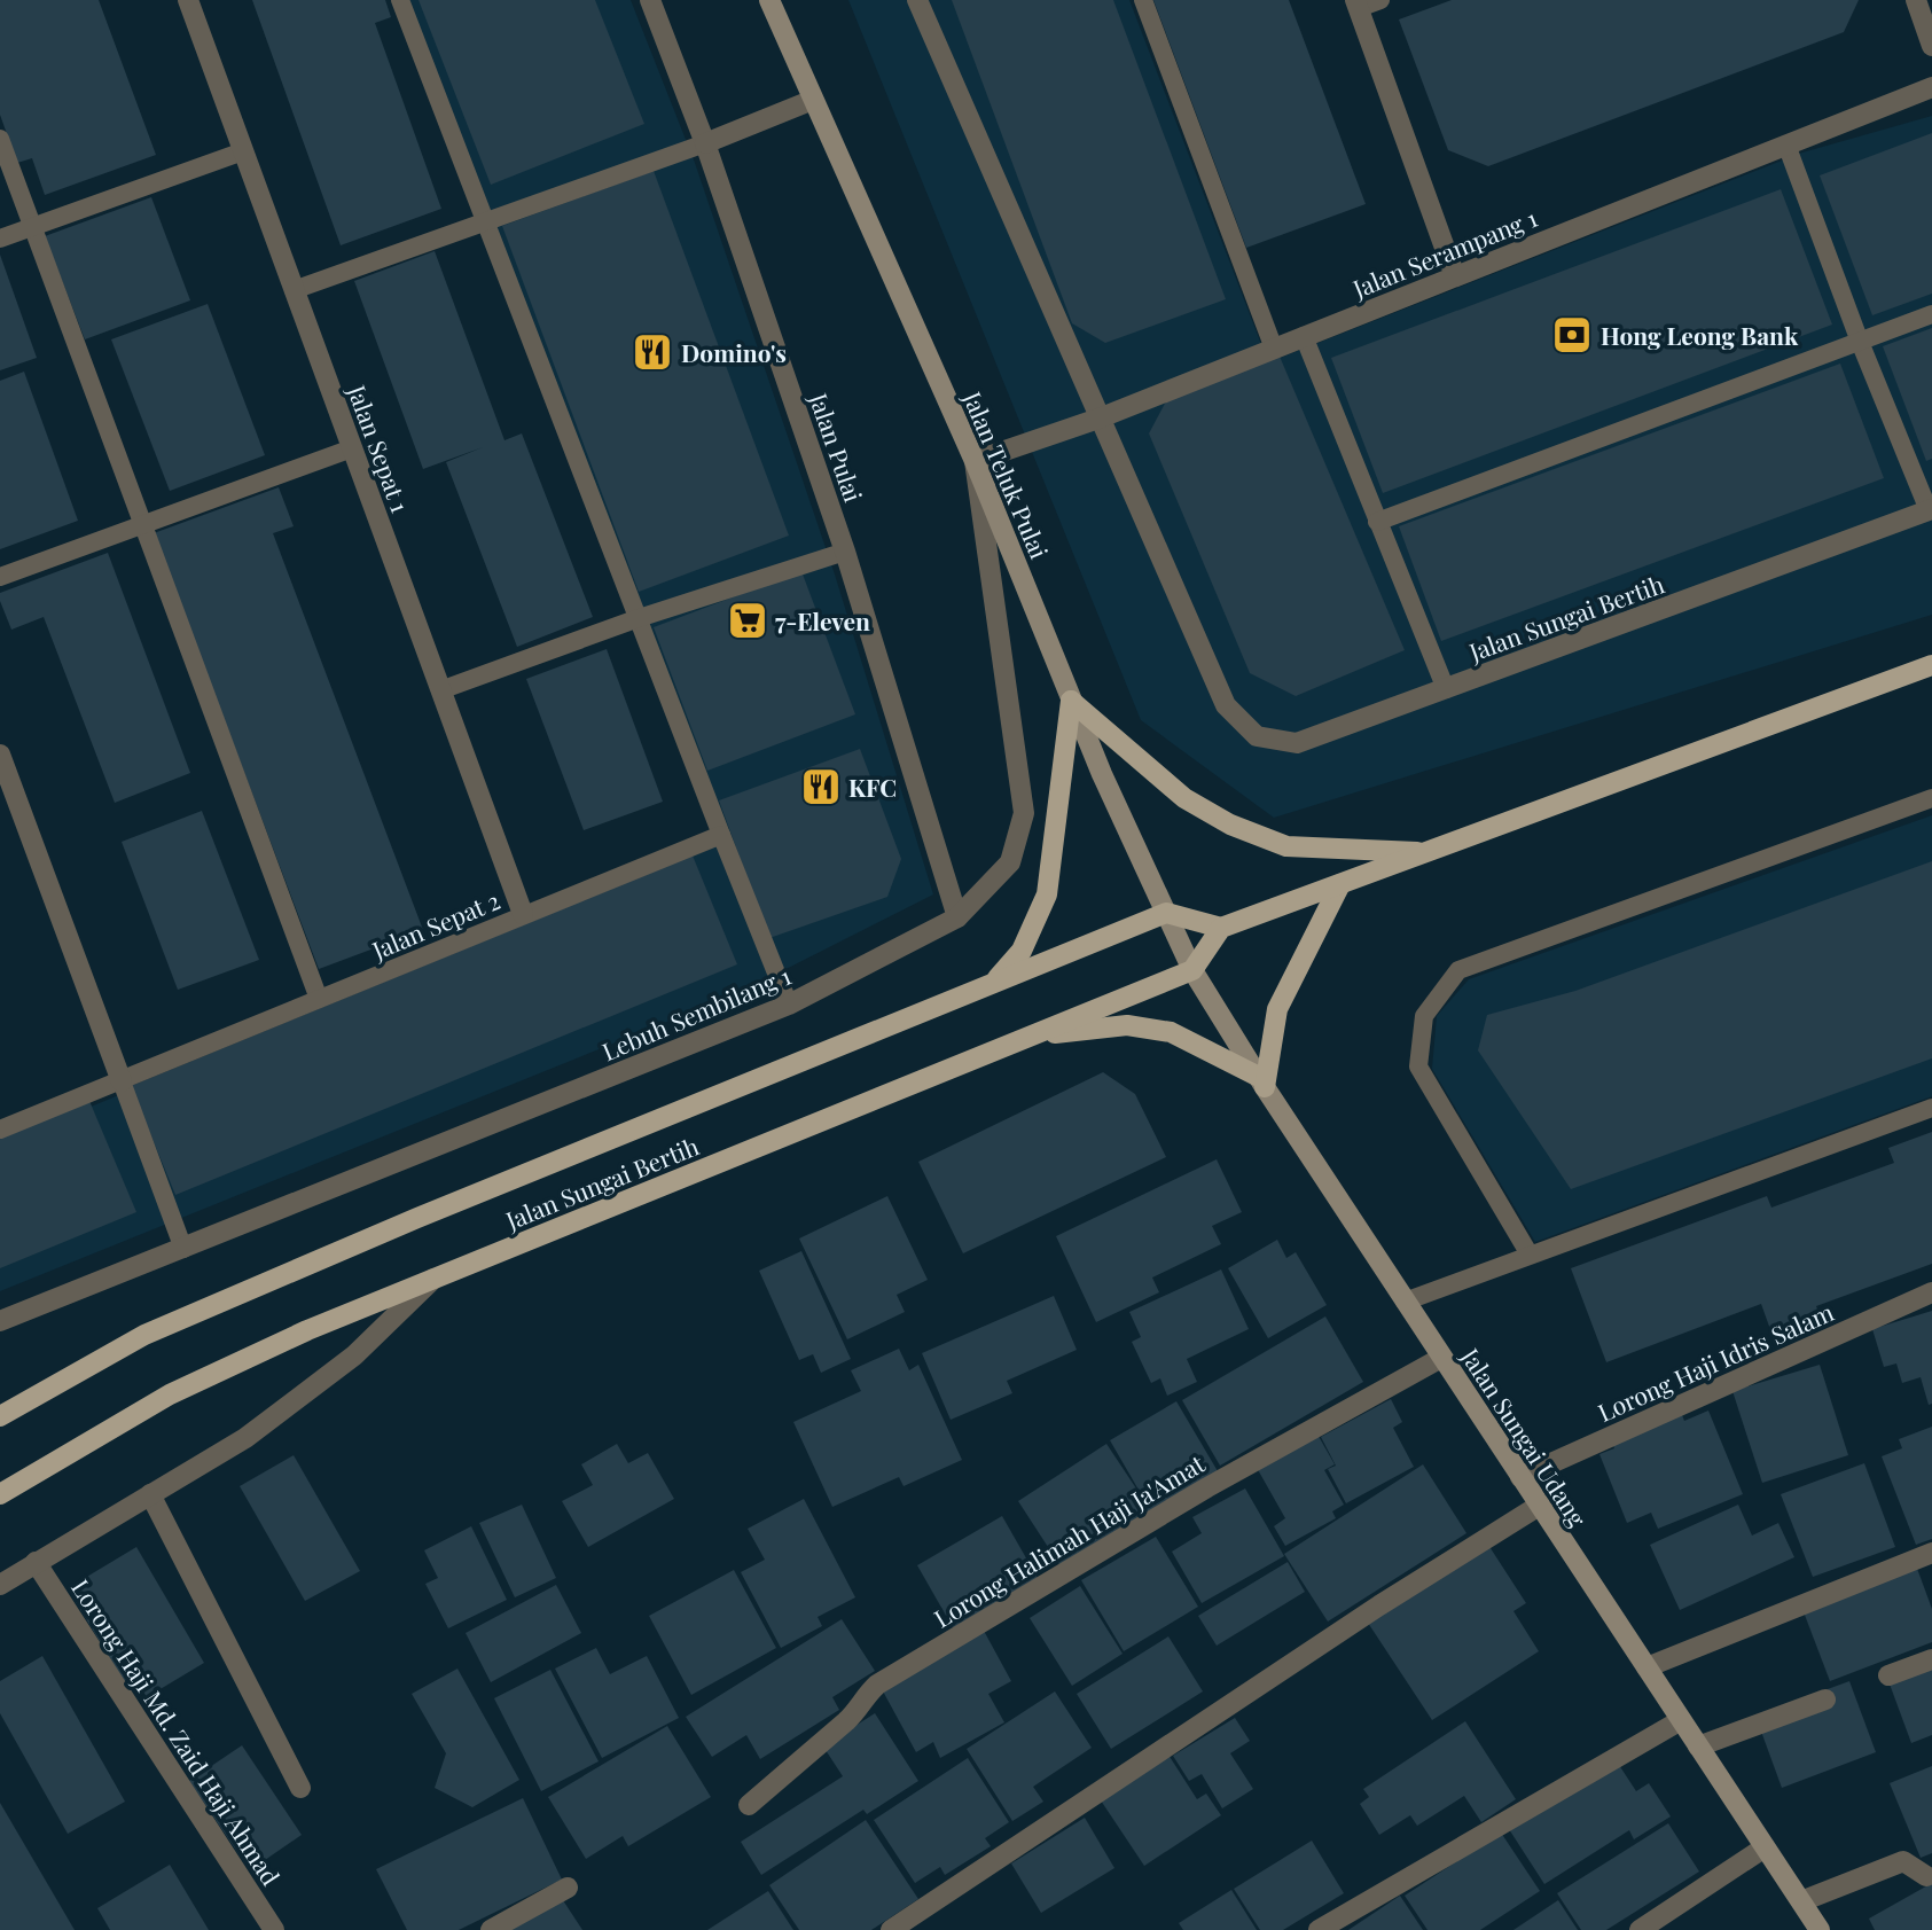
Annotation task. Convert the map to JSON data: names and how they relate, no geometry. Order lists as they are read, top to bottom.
{
  "streets": {
    "main road": ["Jalan Sungai Bertih"],
    "street": [
      "Jalan Serampang 1",
      "Jalan Pulai",
      "Jalan Sepat 1",
      "Jalan Teluk Pulai",
      "Lebuh Sembilang 1",
      "Lorong Haji Idris Salam",
      "Jalan Sungai Udang",
      "Lorong Halimah Haji Ja'Amat",
      "Lorong Haji Md. Zaid Haji Ahmad"
    ],
    "lane": ["Jalan Sepat 2"]
  },
  "crossings": [
    ["Jalan Serampang 1", "Jalan Teluk Pulai"],
    ["Jalan Serampang 1", "Jalan Sungai Bertih"],
    ["Jalan Serampang 1", "Lebuh Sembilang 1"],
    ["Jalan Pulai", "Lebuh Sembilang 1"],
    ["Jalan Sepat 1", "Jalan Sepat 2"],
    ["Jalan Teluk Pulai", "Jalan Sungai Bertih"],
    ["Jalan Teluk Pulai", "Lebuh Sembilang 1"],
    ["Jalan Teluk Pulai", "Jalan Sungai Udang"],
    ["Jalan Sungai Bertih", "Jalan Sungai Udang"],
    ["Lorong Haji Idris Salam", "Jalan Sungai Udang"],
    ["Jalan Sungai Udang", "Lorong Halimah Haji Ja'Amat"]
  ],
  "places": {
    "bank": ["Hong Leong Bank"],
    "restaurant": ["Domino's", "KFC"],
    "supermarket": ["7-Eleven"]
  }
}
